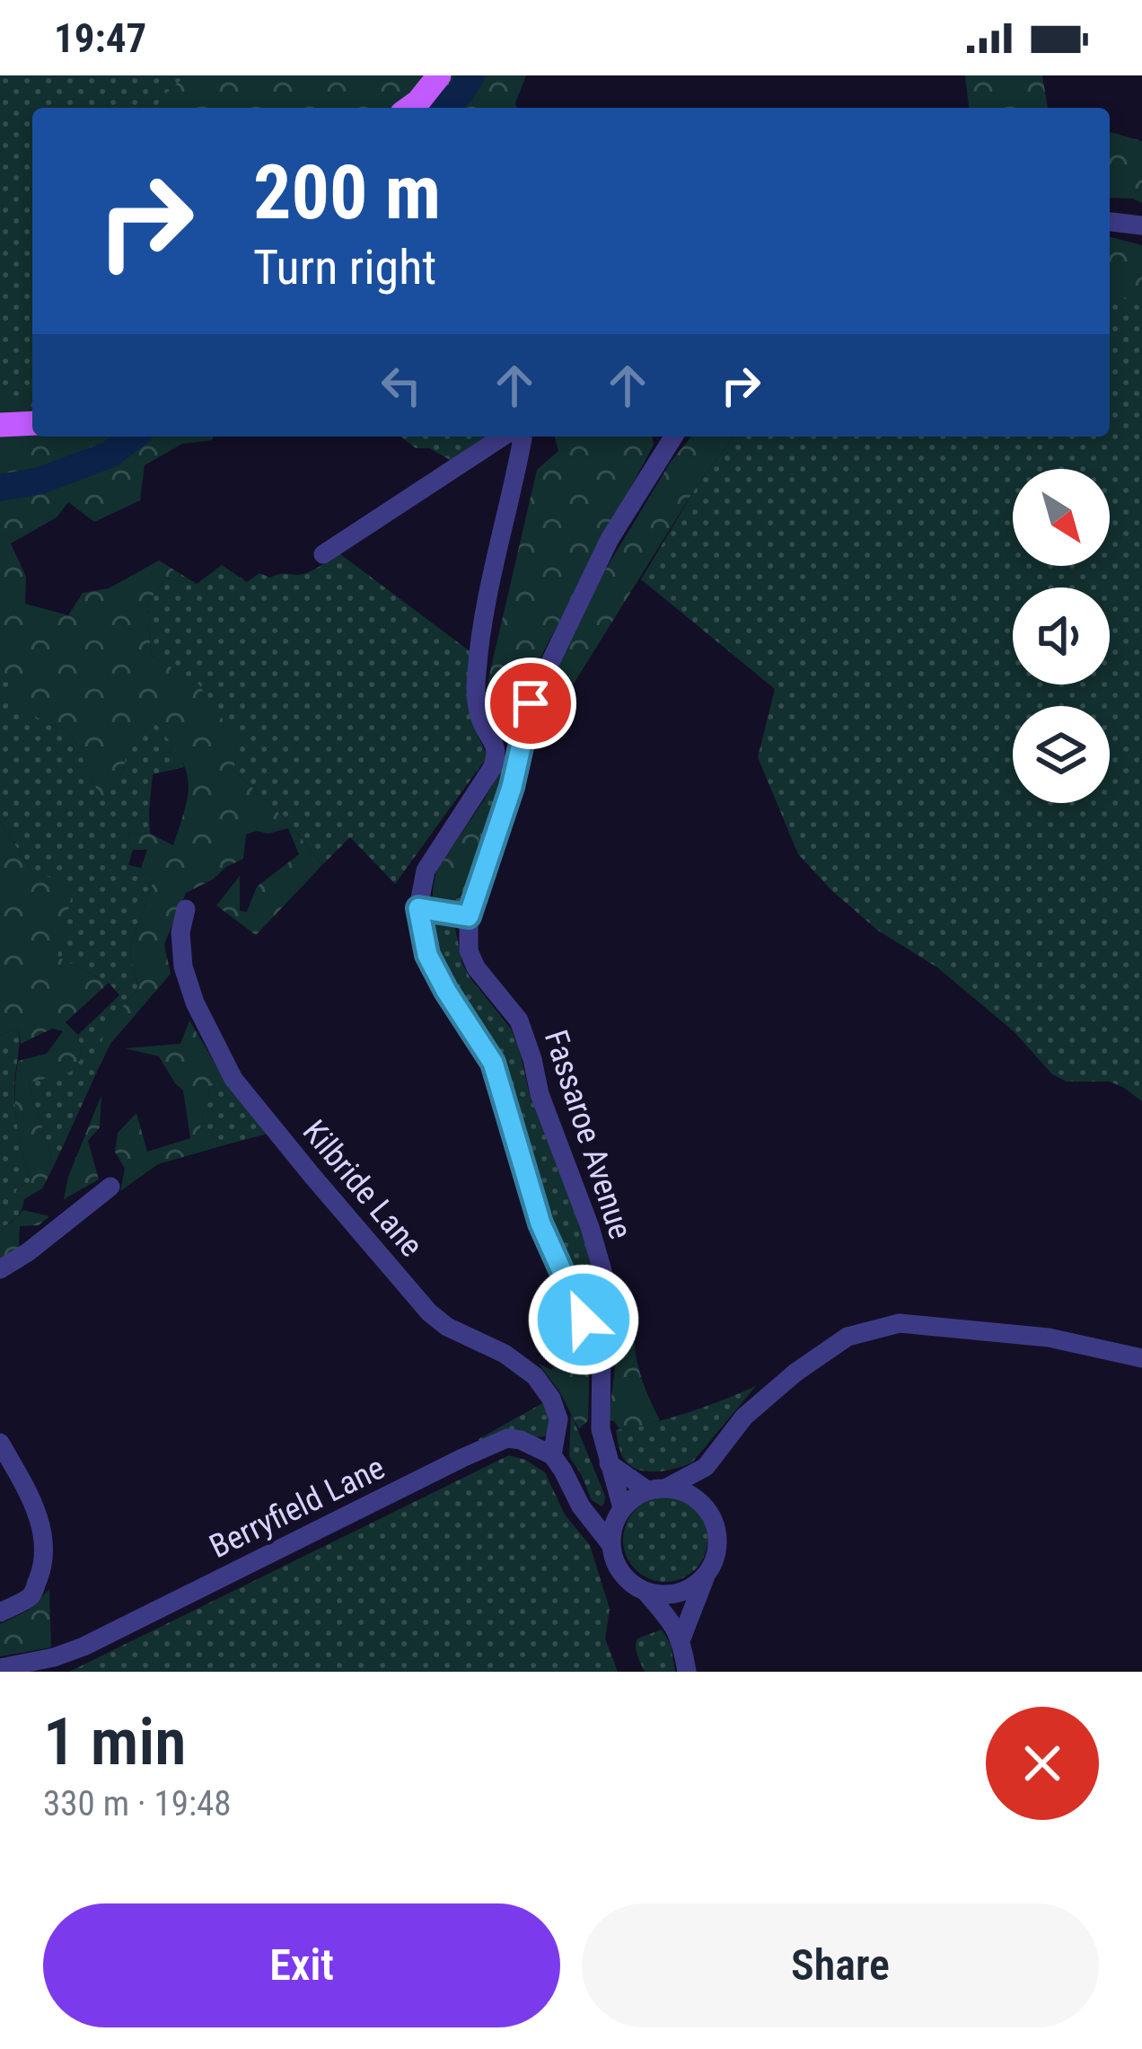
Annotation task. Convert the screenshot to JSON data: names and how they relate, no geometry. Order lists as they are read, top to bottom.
{
  "streets": {
    "street": ["Fassaroe Avenue", "Kilbride Lane", "Berryfield Lane"]
  },
  "crossings": [
    ["Kilbride Lane", "Berryfield Lane"]
  ],
  "north": "bottom right",
  "page": {
    "status": "19:47",
    "turn": ["200 m", "Turn right"],
    "heading": ["1 min", "330 m · 19:48"],
    "buttons": ["Exit", "Share"]
  }
}
